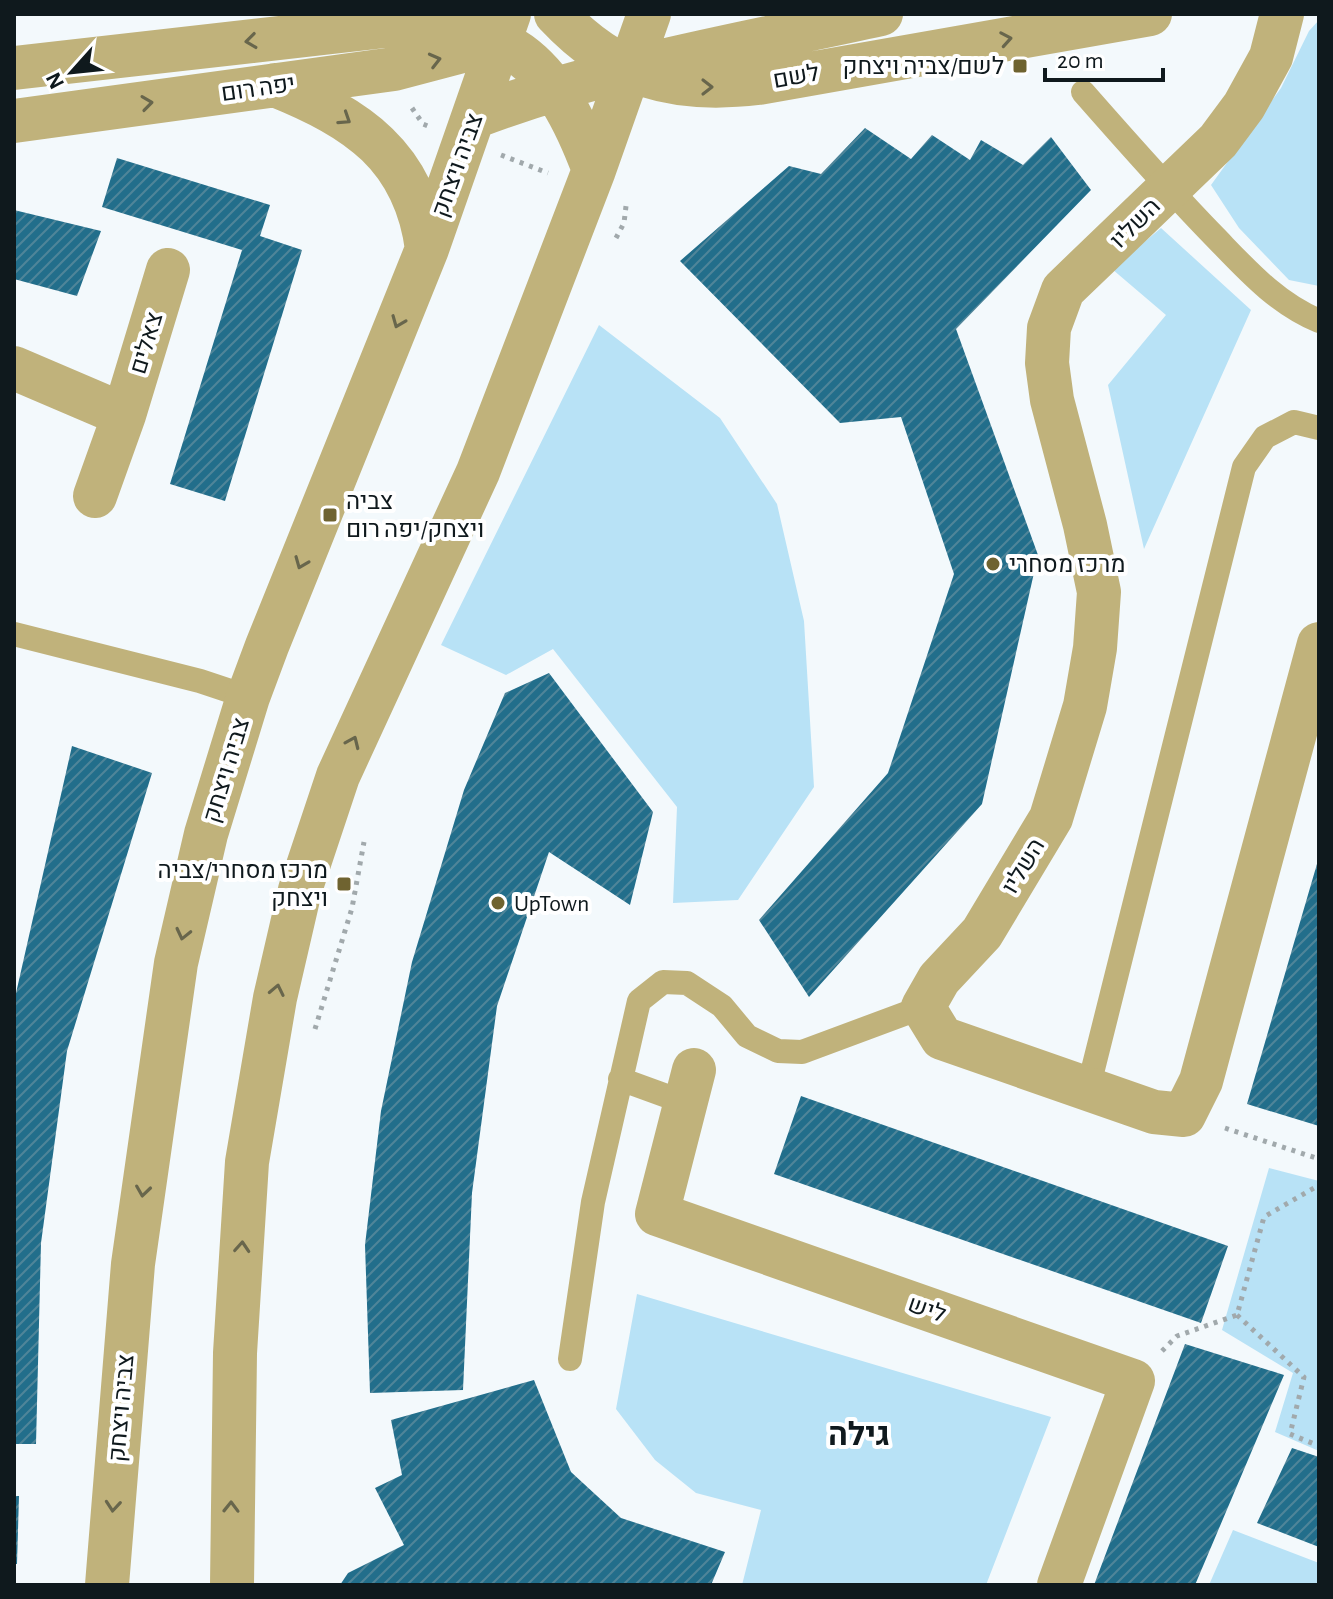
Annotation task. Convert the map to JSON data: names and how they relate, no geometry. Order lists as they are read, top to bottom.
{
  "streets": {
    "street": [
      "לשם",
      "יפה רום",
      "צביה ויצחק",
      "השליו",
      "צאלים",
      "ליש"
    ]
  },
  "crossings": [
    ["לשם", "יפה רום"],
    ["לשם", "צביה ויצחק"],
    ["יפה רום", "צביה ויצחק"]
  ],
  "districts": ["גילה"],
  "places": {
    "transit": ["לשם/צביה ויצחק", "צביה ויצחק/יפה רום", "מרכז מסחרי/צביה ויצחק"],
    "other": ["מרכז מסחרי", "UpTown"]
  },
  "scale_bar": "20 m",
  "north": "bottom left"
}
